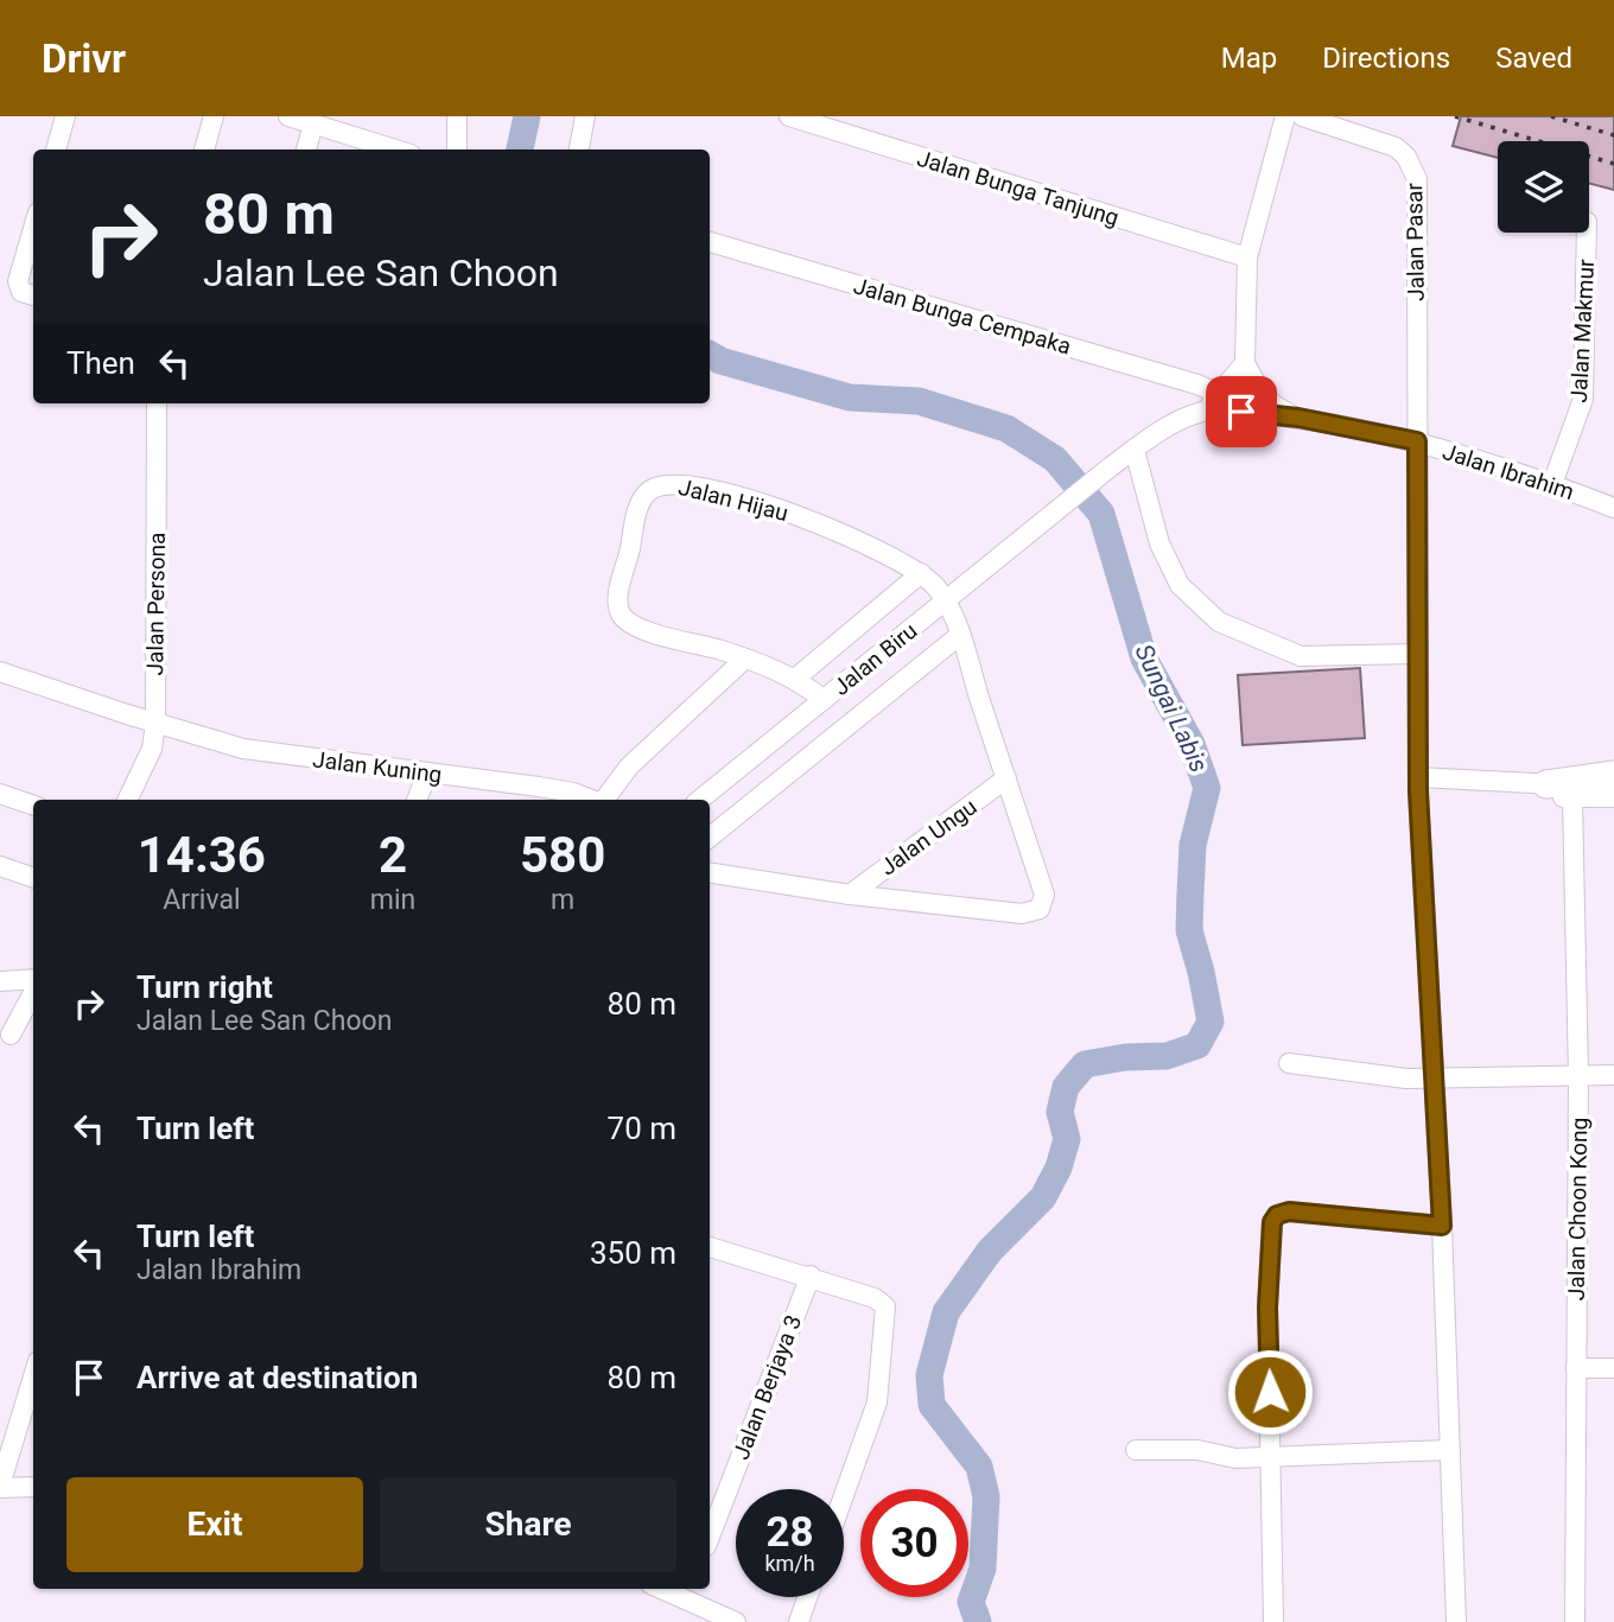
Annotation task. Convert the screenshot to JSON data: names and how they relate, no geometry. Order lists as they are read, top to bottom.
{
  "streets": {
    "street": [
      "Jalan Bunga Tanjung",
      "Jalan Pasar",
      "Jalan Bunga Cempaka",
      "Jalan Makmur",
      "Jalan Ibrahim",
      "Jalan Hijau",
      "Jalan Persona",
      "Jalan Biru",
      "Jalan Kuning",
      "Jalan Ungu",
      "Jalan Choon Kong",
      "Jalan Berjaya 3"
    ]
  },
  "crossings": [
    ["Jalan Pasar", "Jalan Ibrahim"],
    ["Jalan Makmur", "Jalan Ibrahim"],
    ["Jalan Hijau", "Jalan Biru"],
    ["Jalan Hijau", "Jalan Ungu"],
    ["Jalan Persona", "Jalan Kuning"]
  ],
  "water": ["Sungai Labis"],
  "page": {
    "header": "Drivr",
    "nav": ["Map", "Directions", "Saved"],
    "turn": ["80 m", "Jalan Lee San Choon"],
    "then": "Then",
    "eta": [
      "14:36",
      "Arrival",
      "2",
      "min",
      "580",
      "m"
    ],
    "list": [
      {
        "name": "Turn right",
        "note": "Jalan Lee San Choon",
        "value": "80 m"
      },
      {
        "name": "Turn left",
        "value": "70 m"
      },
      {
        "name": "Turn left",
        "note": "Jalan Ibrahim",
        "value": "350 m"
      },
      {
        "name": "Arrive at destination",
        "value": "80 m"
      }
    ],
    "buttons": ["Exit", "Share"],
    "speed": "28 km/h",
    "limit": "30"
  }
}
